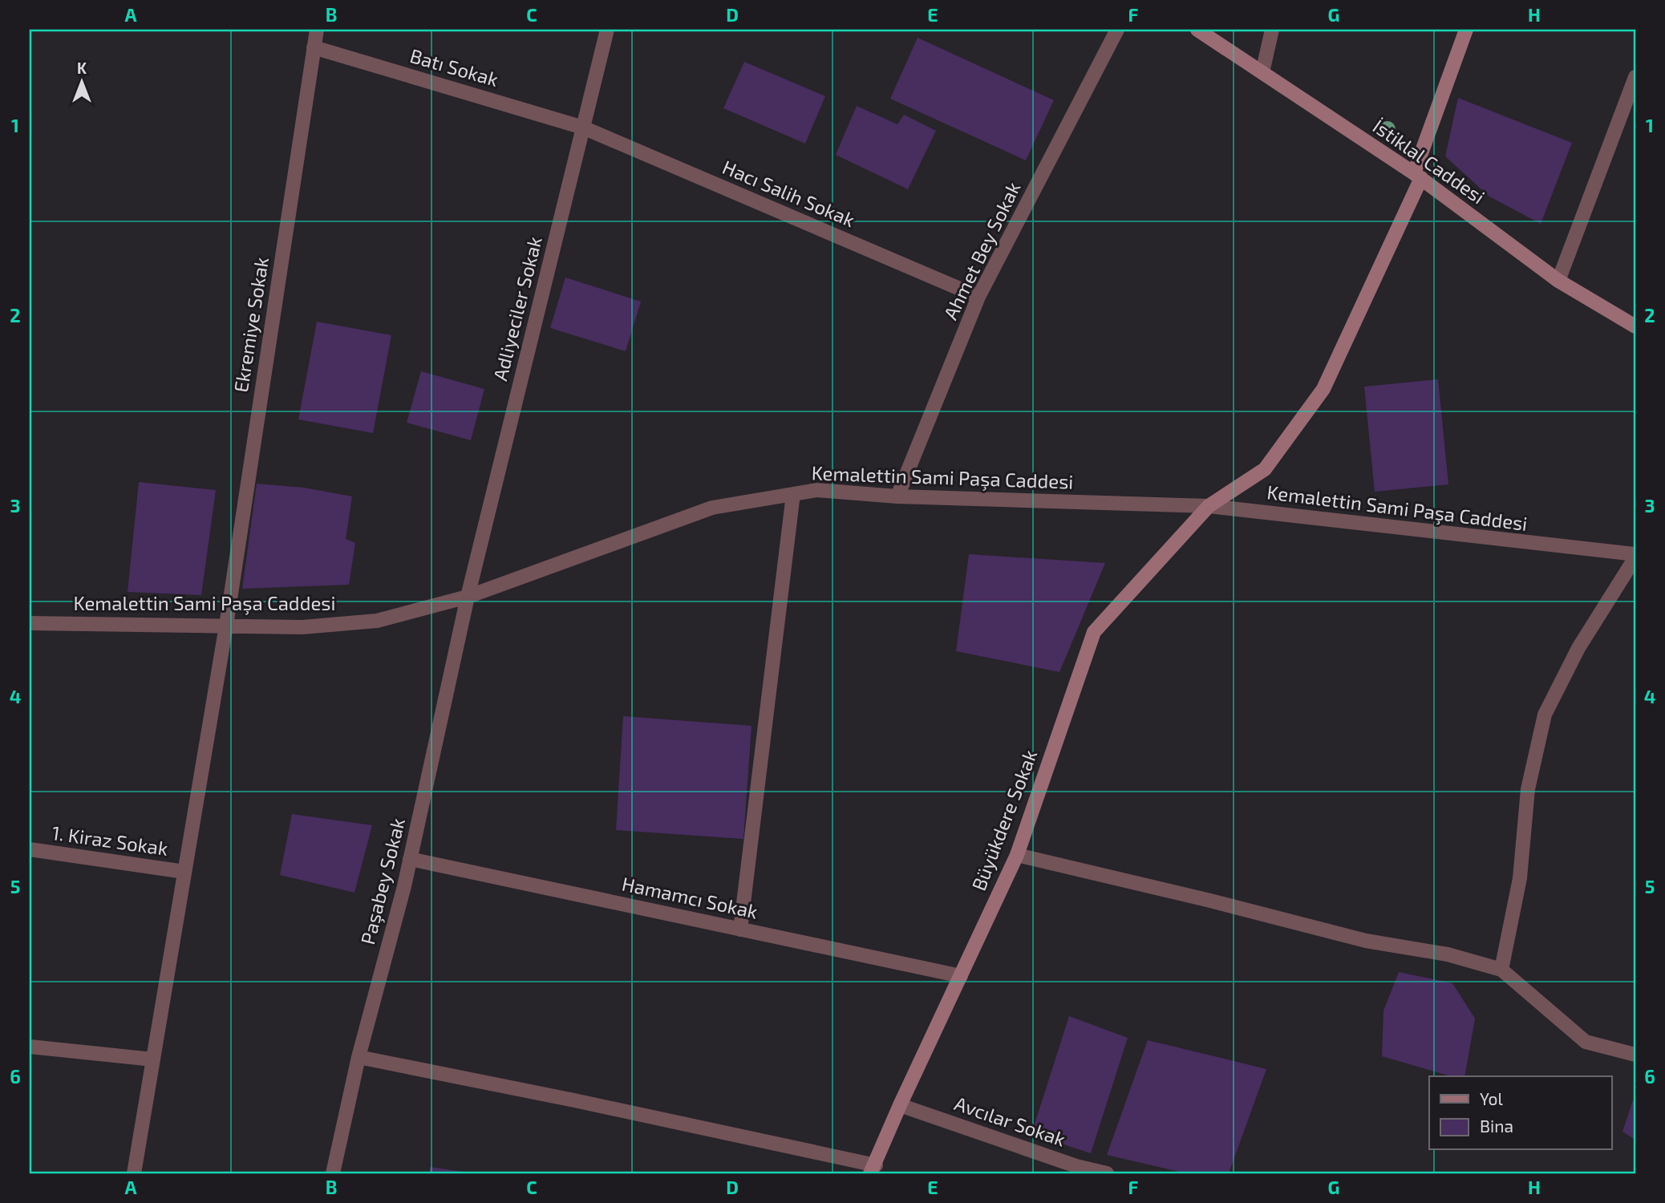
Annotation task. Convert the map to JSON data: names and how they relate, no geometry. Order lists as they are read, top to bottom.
{
  "streets": {
    "street": [
      "Batı Sokak",
      "İstiklal Caddesi",
      "Hacı Salih Sokak",
      "Ahmet Bey Sokak",
      "Adliyeciler Sokak",
      "Ekremiye Sokak",
      "Kemalettin Sami Paşa Caddesi",
      "Büyükdere Sokak",
      "1. Kiraz Sokak",
      "Paşabey Sokak",
      "Hamamcı Sokak",
      "Avcılar Sokak"
    ]
  },
  "crossings": [
    ["Batı Sokak", "Hacı Salih Sokak"],
    ["Batı Sokak", "Adliyeciler Sokak"],
    ["Batı Sokak", "Ekremiye Sokak"],
    ["İstiklal Caddesi", "Büyükdere Sokak"],
    ["Hacı Salih Sokak", "Ahmet Bey Sokak"],
    ["Hacı Salih Sokak", "Adliyeciler Sokak"],
    ["Ahmet Bey Sokak", "Kemalettin Sami Paşa Caddesi"],
    ["Adliyeciler Sokak", "Kemalettin Sami Paşa Caddesi"],
    ["Adliyeciler Sokak", "Paşabey Sokak"],
    ["Ekremiye Sokak", "Kemalettin Sami Paşa Caddesi"],
    ["Ekremiye Sokak", "1. Kiraz Sokak"],
    ["Kemalettin Sami Paşa Caddesi", "Büyükdere Sokak"],
    ["Kemalettin Sami Paşa Caddesi", "Paşabey Sokak"],
    ["Büyükdere Sokak", "Hamamcı Sokak"],
    ["Büyükdere Sokak", "Avcılar Sokak"],
    ["Paşabey Sokak", "Hamamcı Sokak"]
  ],
  "legend": ["Yol", "Bina"],
  "north": "top",
  "grid": {
    "columns": [
      "A",
      "B",
      "C",
      "D",
      "E",
      "F",
      "G",
      "H"
    ],
    "rows": [
      "1",
      "2",
      "3",
      "4",
      "5",
      "6"
    ]
  }
}
